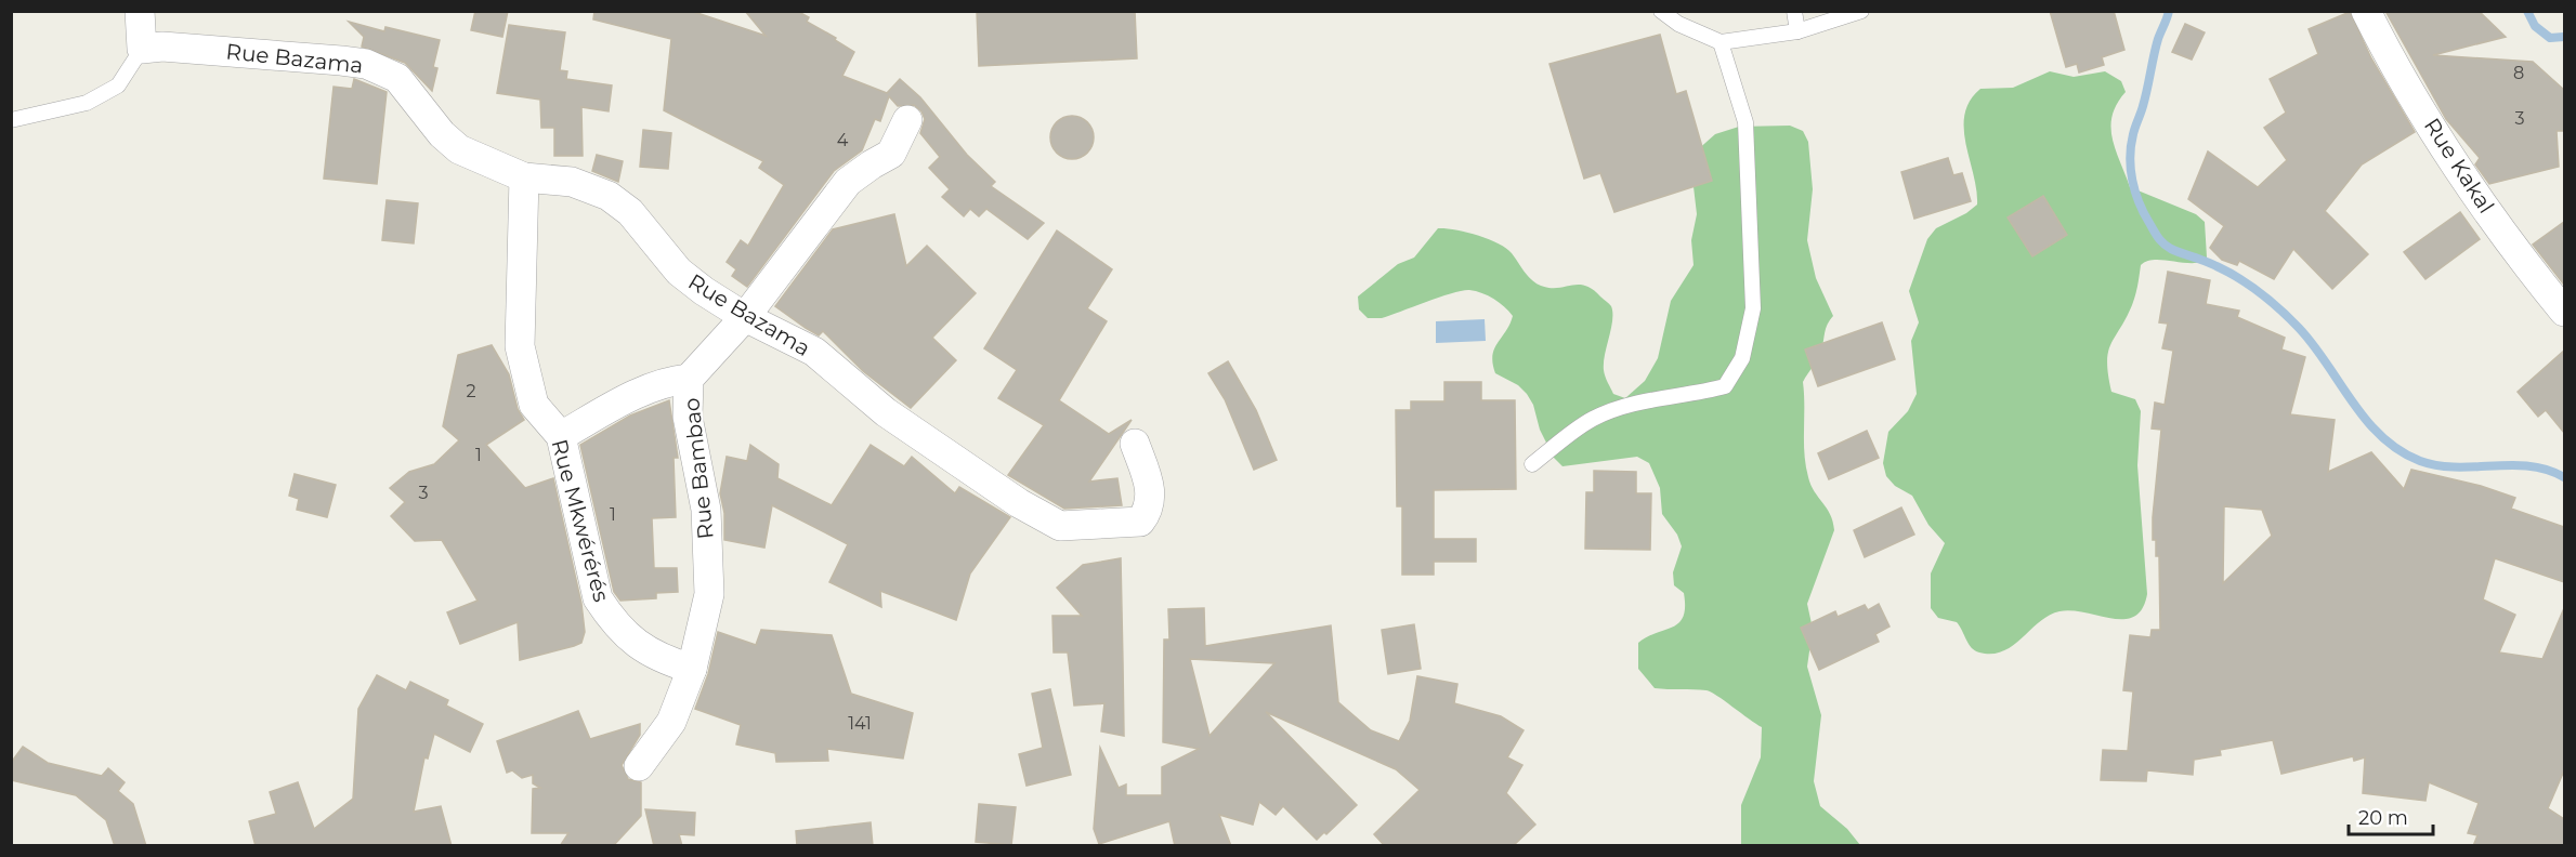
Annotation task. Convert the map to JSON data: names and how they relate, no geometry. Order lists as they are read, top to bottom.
{
  "streets": {
    "street": [
      "Rue Bazama",
      "Rue Kakal",
      "Rue Bambao",
      "Rue Mkwérérés"
    ]
  },
  "crossings": [
    ["Rue Bazama", "Rue Bambao"],
    ["Rue Bazama", "Rue Mkwérérés"],
    ["Rue Bambao", "Rue Mkwérérés"]
  ],
  "house_numbers": [
    "8",
    "3",
    "4",
    "2",
    "1",
    "3",
    "1",
    "141"
  ],
  "scale_bar": "20 m"
}
